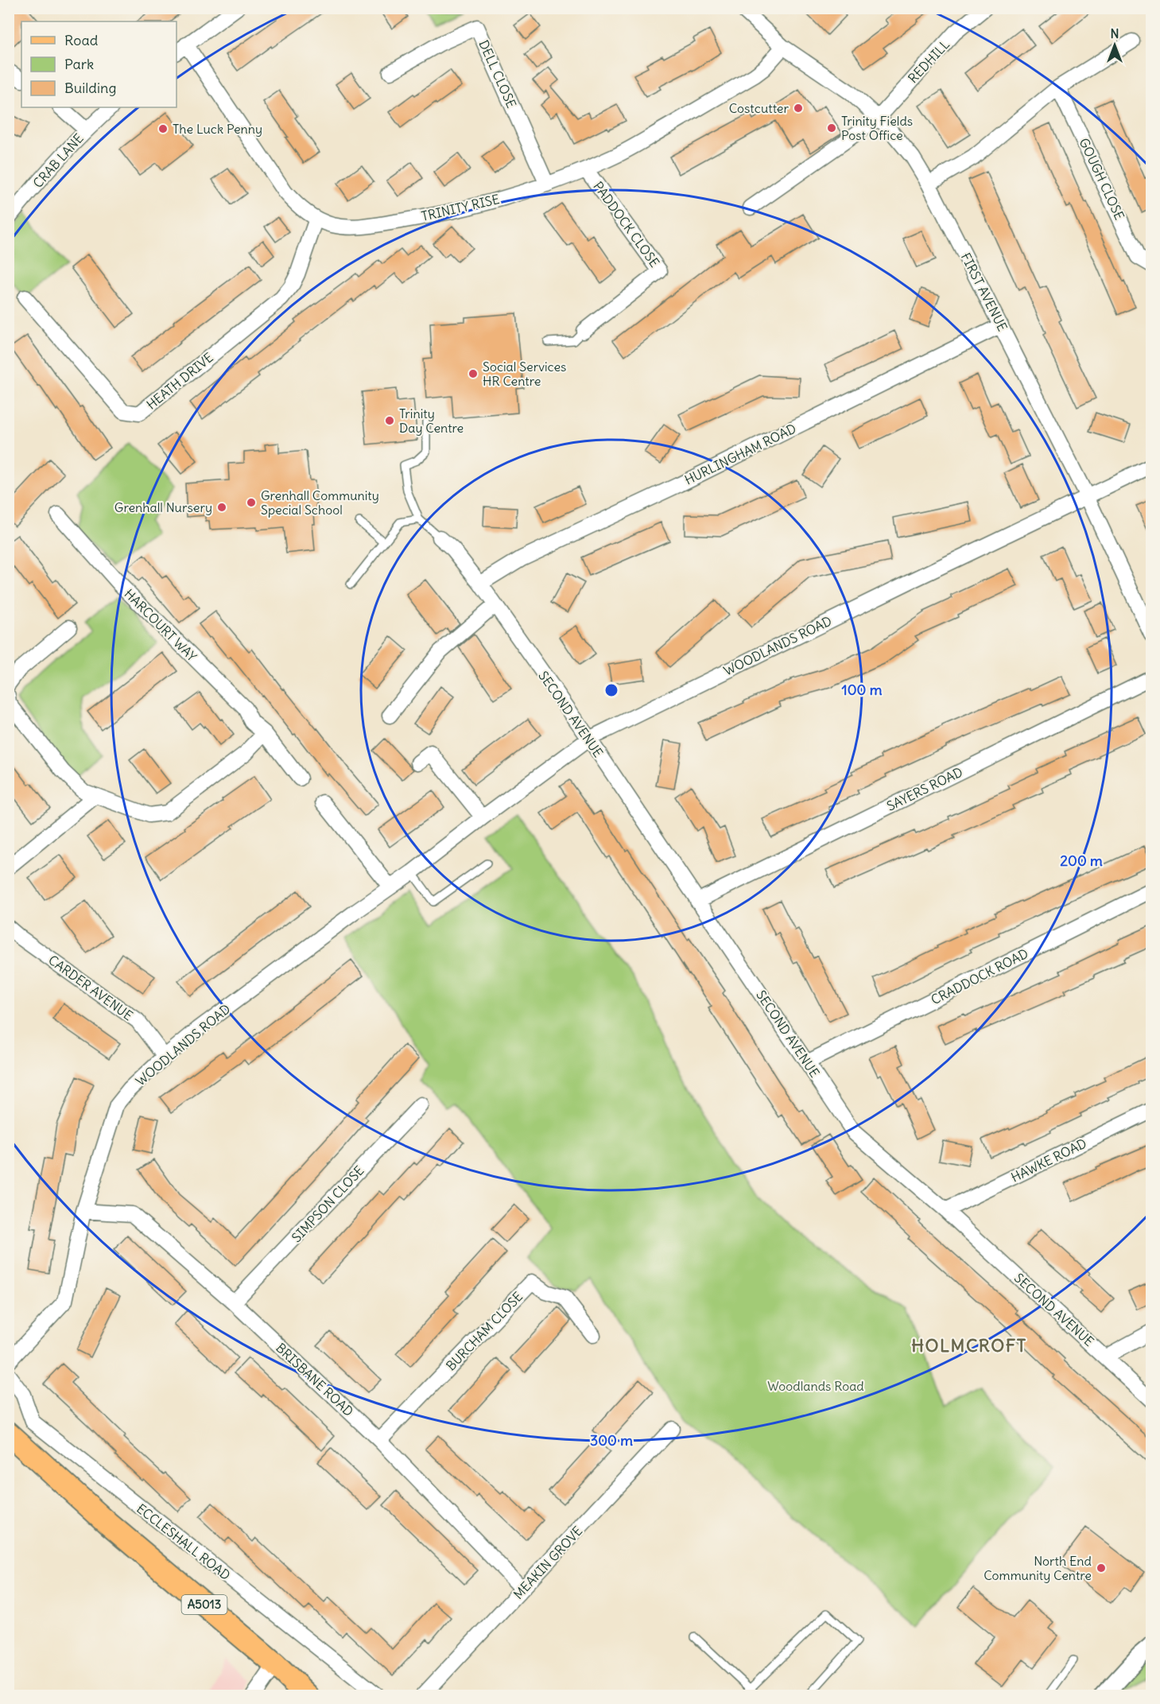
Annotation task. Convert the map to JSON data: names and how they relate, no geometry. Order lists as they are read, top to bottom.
{
  "streets": {
    "main road": ["A5013"],
    "street": [
      "REDHILL",
      "DELL CLOSE",
      "CRAB LANE",
      "GOUGH CLOSE",
      "TRINITY RISE",
      "PADDOCK CLOSE",
      "FIRST AVENUE",
      "HEATH DRIVE",
      "HURLINGHAM ROAD",
      "HARCOURT WAY",
      "WOODLANDS ROAD",
      "SECOND AVENUE",
      "SAYERS ROAD",
      "CRADDOCK ROAD",
      "CARDER AVENUE",
      "HAWKE ROAD",
      "SIMPSON CLOSE",
      "BURCHAM CLOSE",
      "BRISBANE ROAD",
      "ECCLESHALL ROAD",
      "MEAKIN GROVE"
    ]
  },
  "crossings": [
    ["REDHILL", "FIRST AVENUE"],
    ["DELL CLOSE", "TRINITY RISE"],
    ["TRINITY RISE", "PADDOCK CLOSE"],
    ["TRINITY RISE", "FIRST AVENUE"],
    ["TRINITY RISE", "HEATH DRIVE"],
    ["FIRST AVENUE", "HURLINGHAM ROAD"],
    ["FIRST AVENUE", "WOODLANDS ROAD"],
    ["HURLINGHAM ROAD", "SECOND AVENUE"],
    ["WOODLANDS ROAD", "SECOND AVENUE"],
    ["WOODLANDS ROAD", "CARDER AVENUE"],
    ["WOODLANDS ROAD", "BRISBANE ROAD"],
    ["SECOND AVENUE", "SAYERS ROAD"],
    ["SECOND AVENUE", "CRADDOCK ROAD"],
    ["SECOND AVENUE", "HAWKE ROAD"],
    ["SIMPSON CLOSE", "BRISBANE ROAD"],
    ["BURCHAM CLOSE", "BRISBANE ROAD"],
    ["BRISBANE ROAD", "MEAKIN GROVE"]
  ],
  "districts": ["HOLMCROFT"],
  "parks": ["Woodlands Road"],
  "places": [
    "Costcutter",
    "Trinity Fields Post Office",
    "The Luck Penny",
    "Social Services HR Centre",
    "Trinity Day Centre",
    "Grenhall Community Special School",
    "Grenhall Nursery",
    "North End Community Centre"
  ],
  "legend": ["Road", "Park", "Building"],
  "north": "top",
  "rings": ["100 m", "200 m", "300 m"]
}
